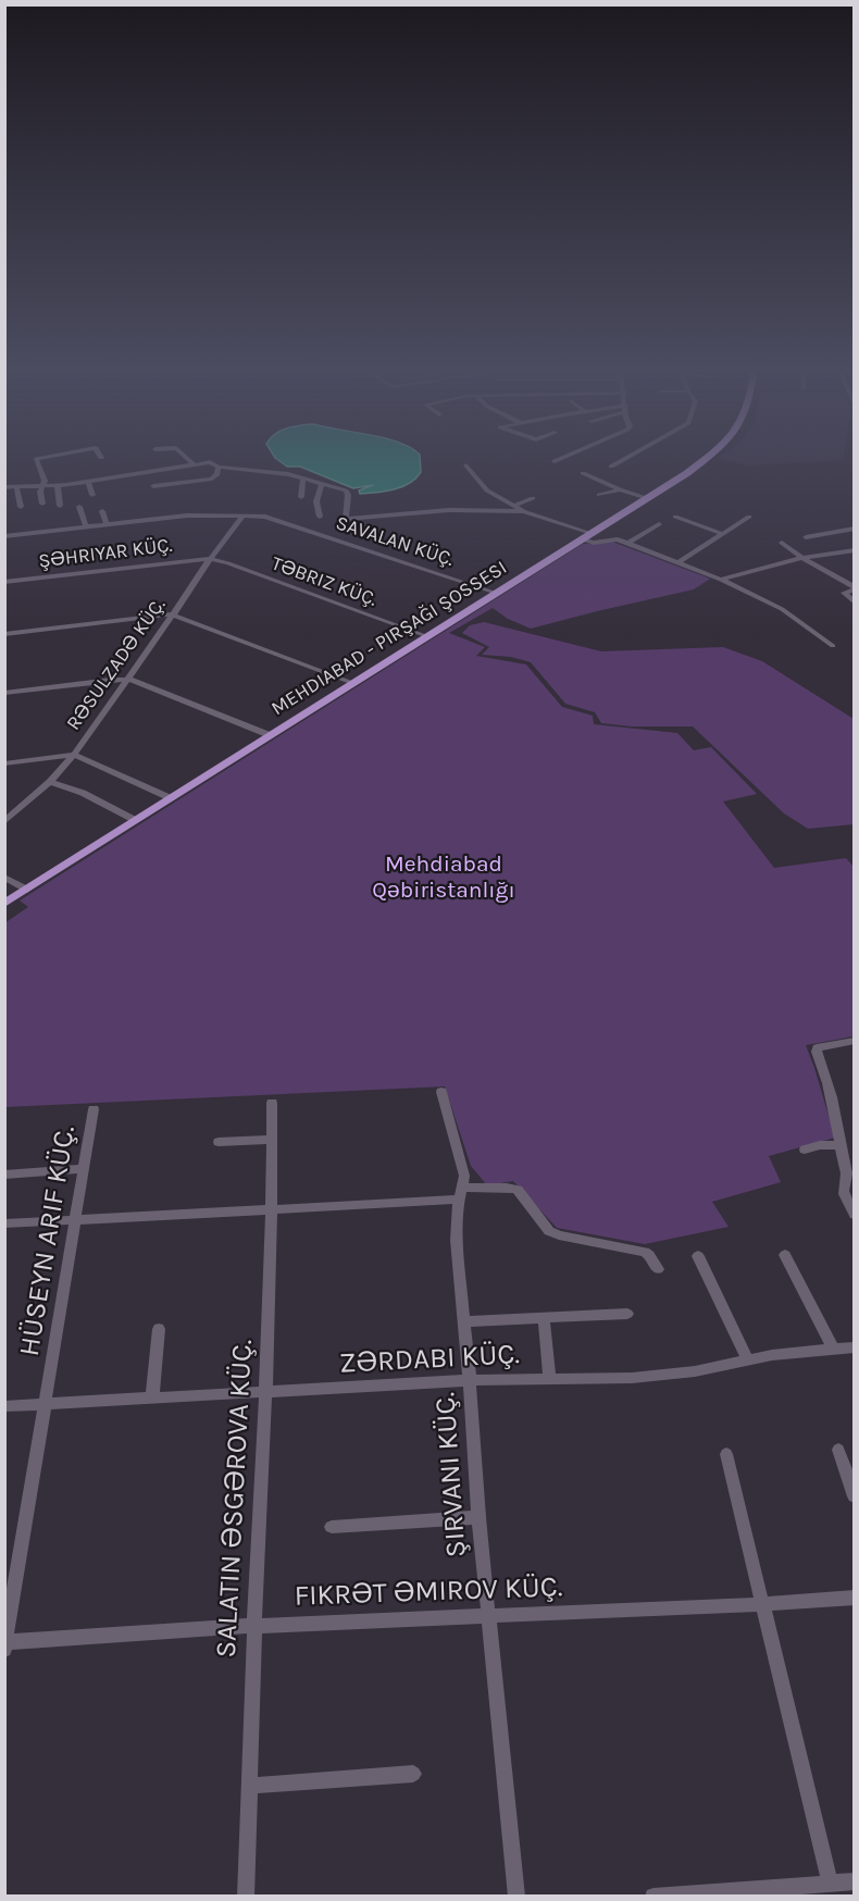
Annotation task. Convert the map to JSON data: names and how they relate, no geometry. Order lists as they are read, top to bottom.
{
  "streets": {
    "street": [
      "SAVALAN KÜÇ.",
      "ŞƏHRIYAR KÜÇ.",
      "TƏBRIZ KÜÇ.",
      "RƏSULZADƏ KÜÇ.",
      "HÜSEYN ARIF KÜÇ.",
      "ZƏRDABI KÜÇ.",
      "ŞIRVANI KÜÇ.",
      "FIKRƏT ƏMIROV KÜÇ."
    ]
  },
  "crossings": [
    ["SAVALAN KÜÇ.", "RƏSULZADƏ KÜÇ."],
    ["ŞƏHRIYAR KÜÇ.", "TƏBRIZ KÜÇ."],
    ["ŞƏHRIYAR KÜÇ.", "RƏSULZADƏ KÜÇ."],
    ["TƏBRIZ KÜÇ.", "RƏSULZADƏ KÜÇ."],
    ["HÜSEYN ARIF KÜÇ.", "ZƏRDABI KÜÇ."],
    ["HÜSEYN ARIF KÜÇ.", "FIKRƏT ƏMIROV KÜÇ."],
    ["ZƏRDABI KÜÇ.", "ŞIRVANI KÜÇ."],
    ["ŞIRVANI KÜÇ.", "FIKRƏT ƏMIROV KÜÇ."]
  ],
  "parks": ["Mehdiabad Qəbiristanlığı"]
}
